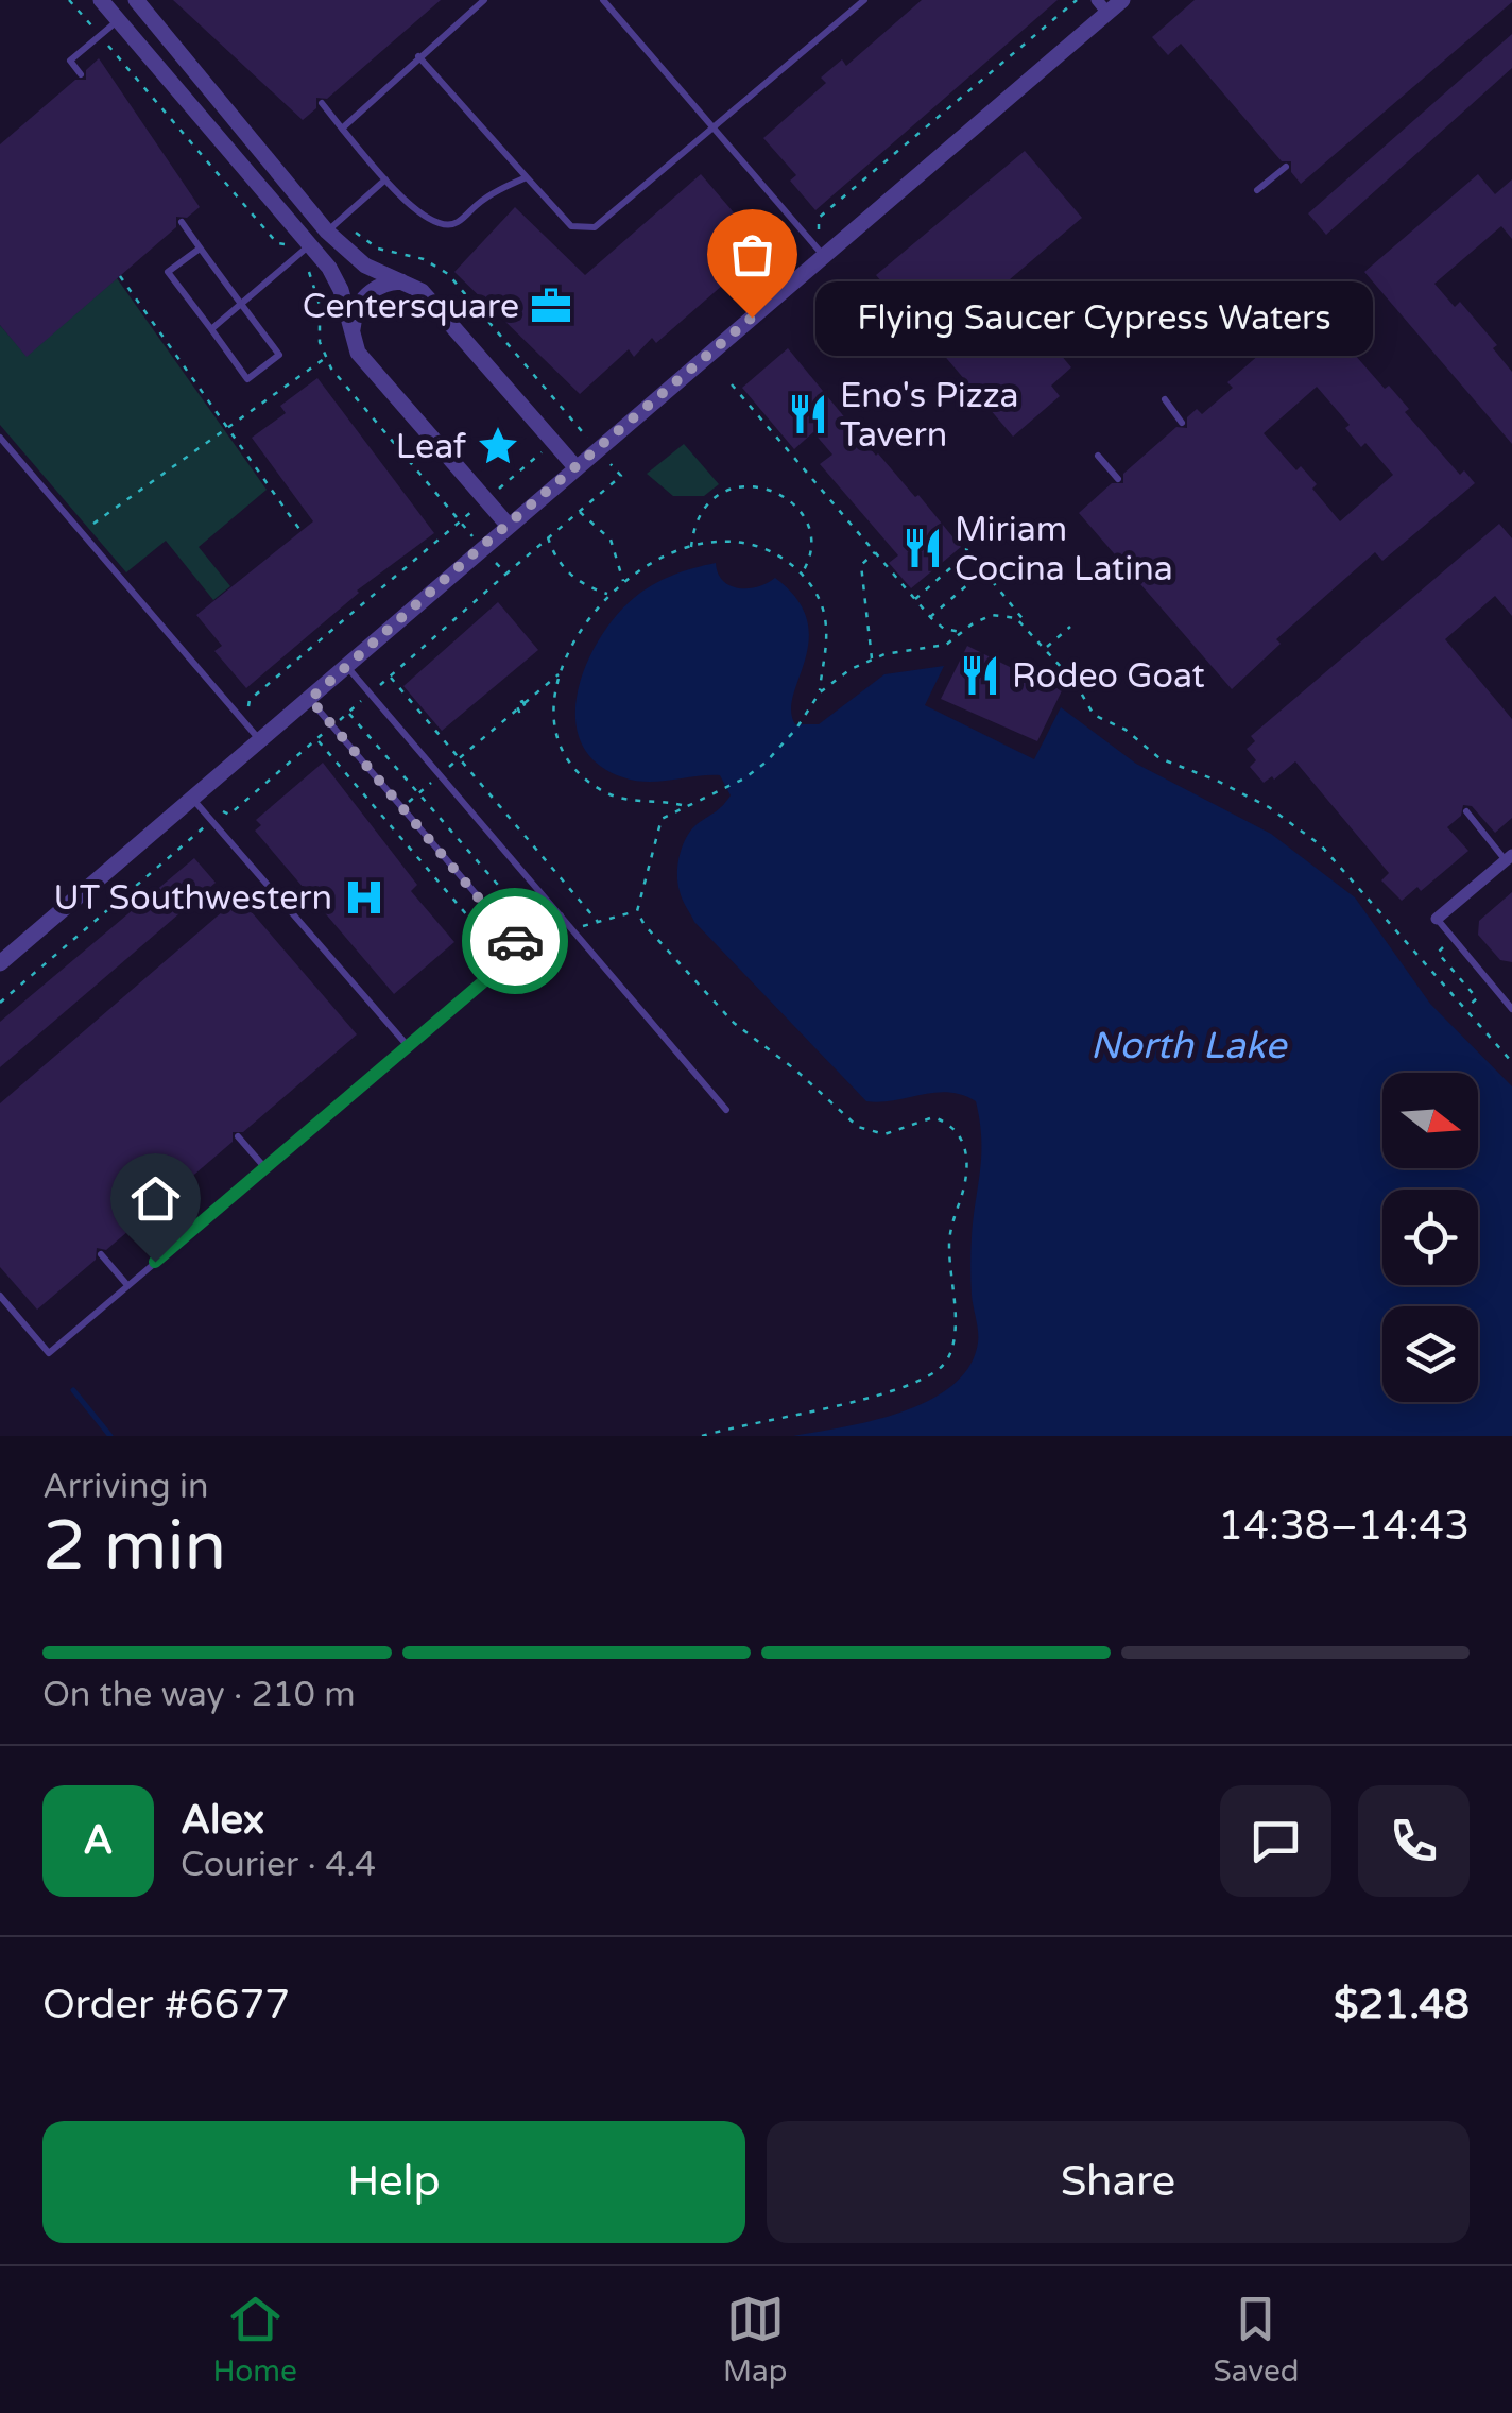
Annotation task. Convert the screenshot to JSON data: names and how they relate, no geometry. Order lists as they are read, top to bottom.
{
  "water": ["North Lake"],
  "places": {
    "office": ["Centersquare"],
    "other": ["Flying Saucer Cypress Waters"],
    "restaurant": ["Eno's Pizza Tavern", "Miriam Cocina Latina", "Rodeo Goat"],
    "place": ["Leaf"],
    "hospital": ["UT Southwestern"]
  },
  "north": "right",
  "page": {
    "bubble": "Flying Saucer Cypress Waters",
    "heading": ["2 min", "Arriving in", "14:38–14:43"],
    "panel": [
      "Alex",
      "Courier · 4.4",
      "Order #6677",
      "$21.48"
    ],
    "bar": "On the way · 210 m",
    "round": "A",
    "buttons": ["Help", "Share"],
    "tabs": ["Home", "Map", "Saved"]
  }
}
